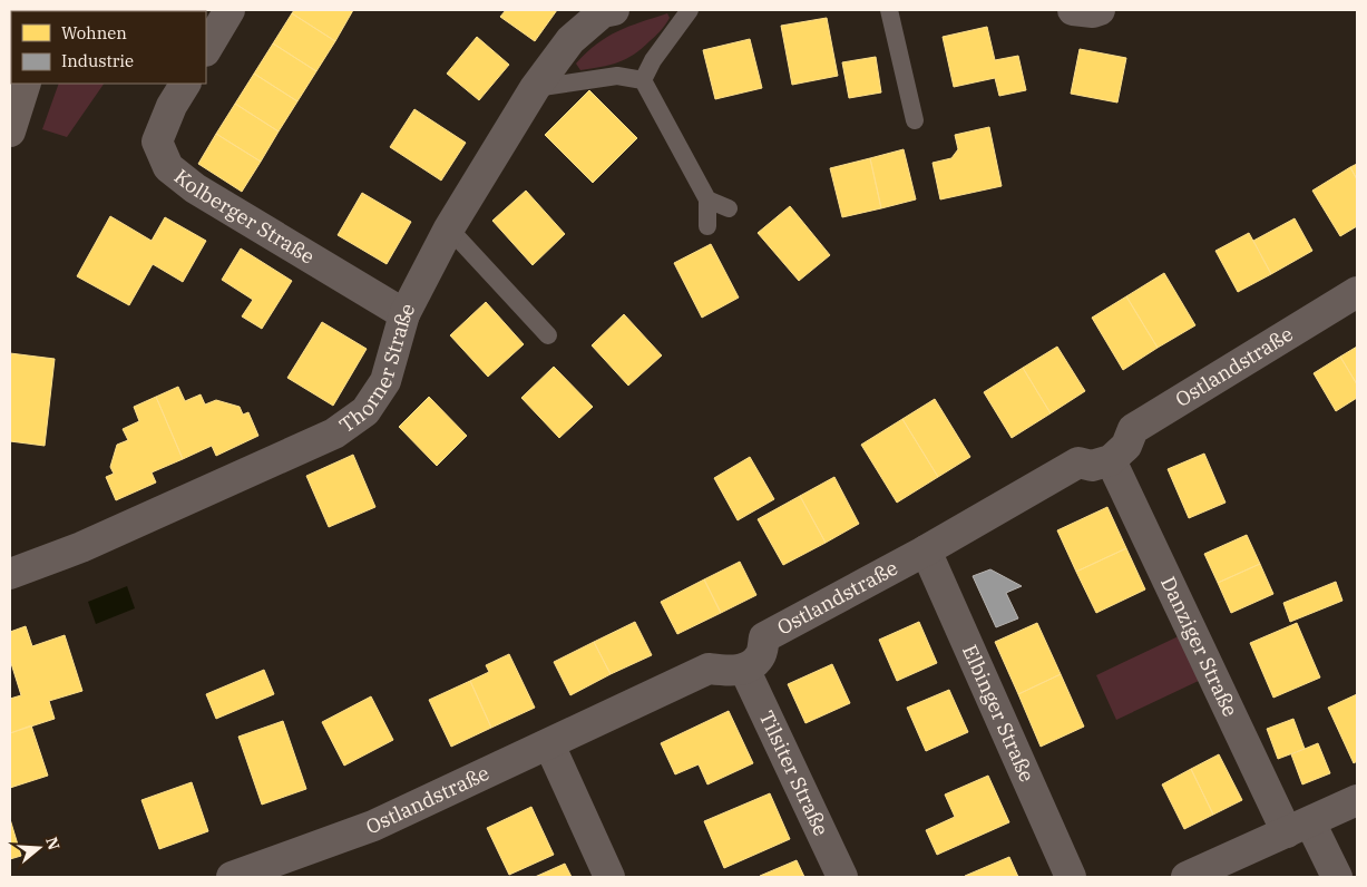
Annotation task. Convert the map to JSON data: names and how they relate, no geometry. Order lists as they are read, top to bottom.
{
  "streets": {
    "street": [
      "Kolberger Straße",
      "Thorner Straße",
      "Ostlandstraße",
      "Danziger Straße",
      "Elbinger Straße",
      "Tilsiter Straße"
    ]
  },
  "crossings": [
    ["Kolberger Straße", "Thorner Straße"],
    ["Ostlandstraße", "Danziger Straße"],
    ["Ostlandstraße", "Elbinger Straße"],
    ["Ostlandstraße", "Tilsiter Straße"]
  ],
  "legend": ["Wohnen", "Industrie"],
  "north": "right"
}
